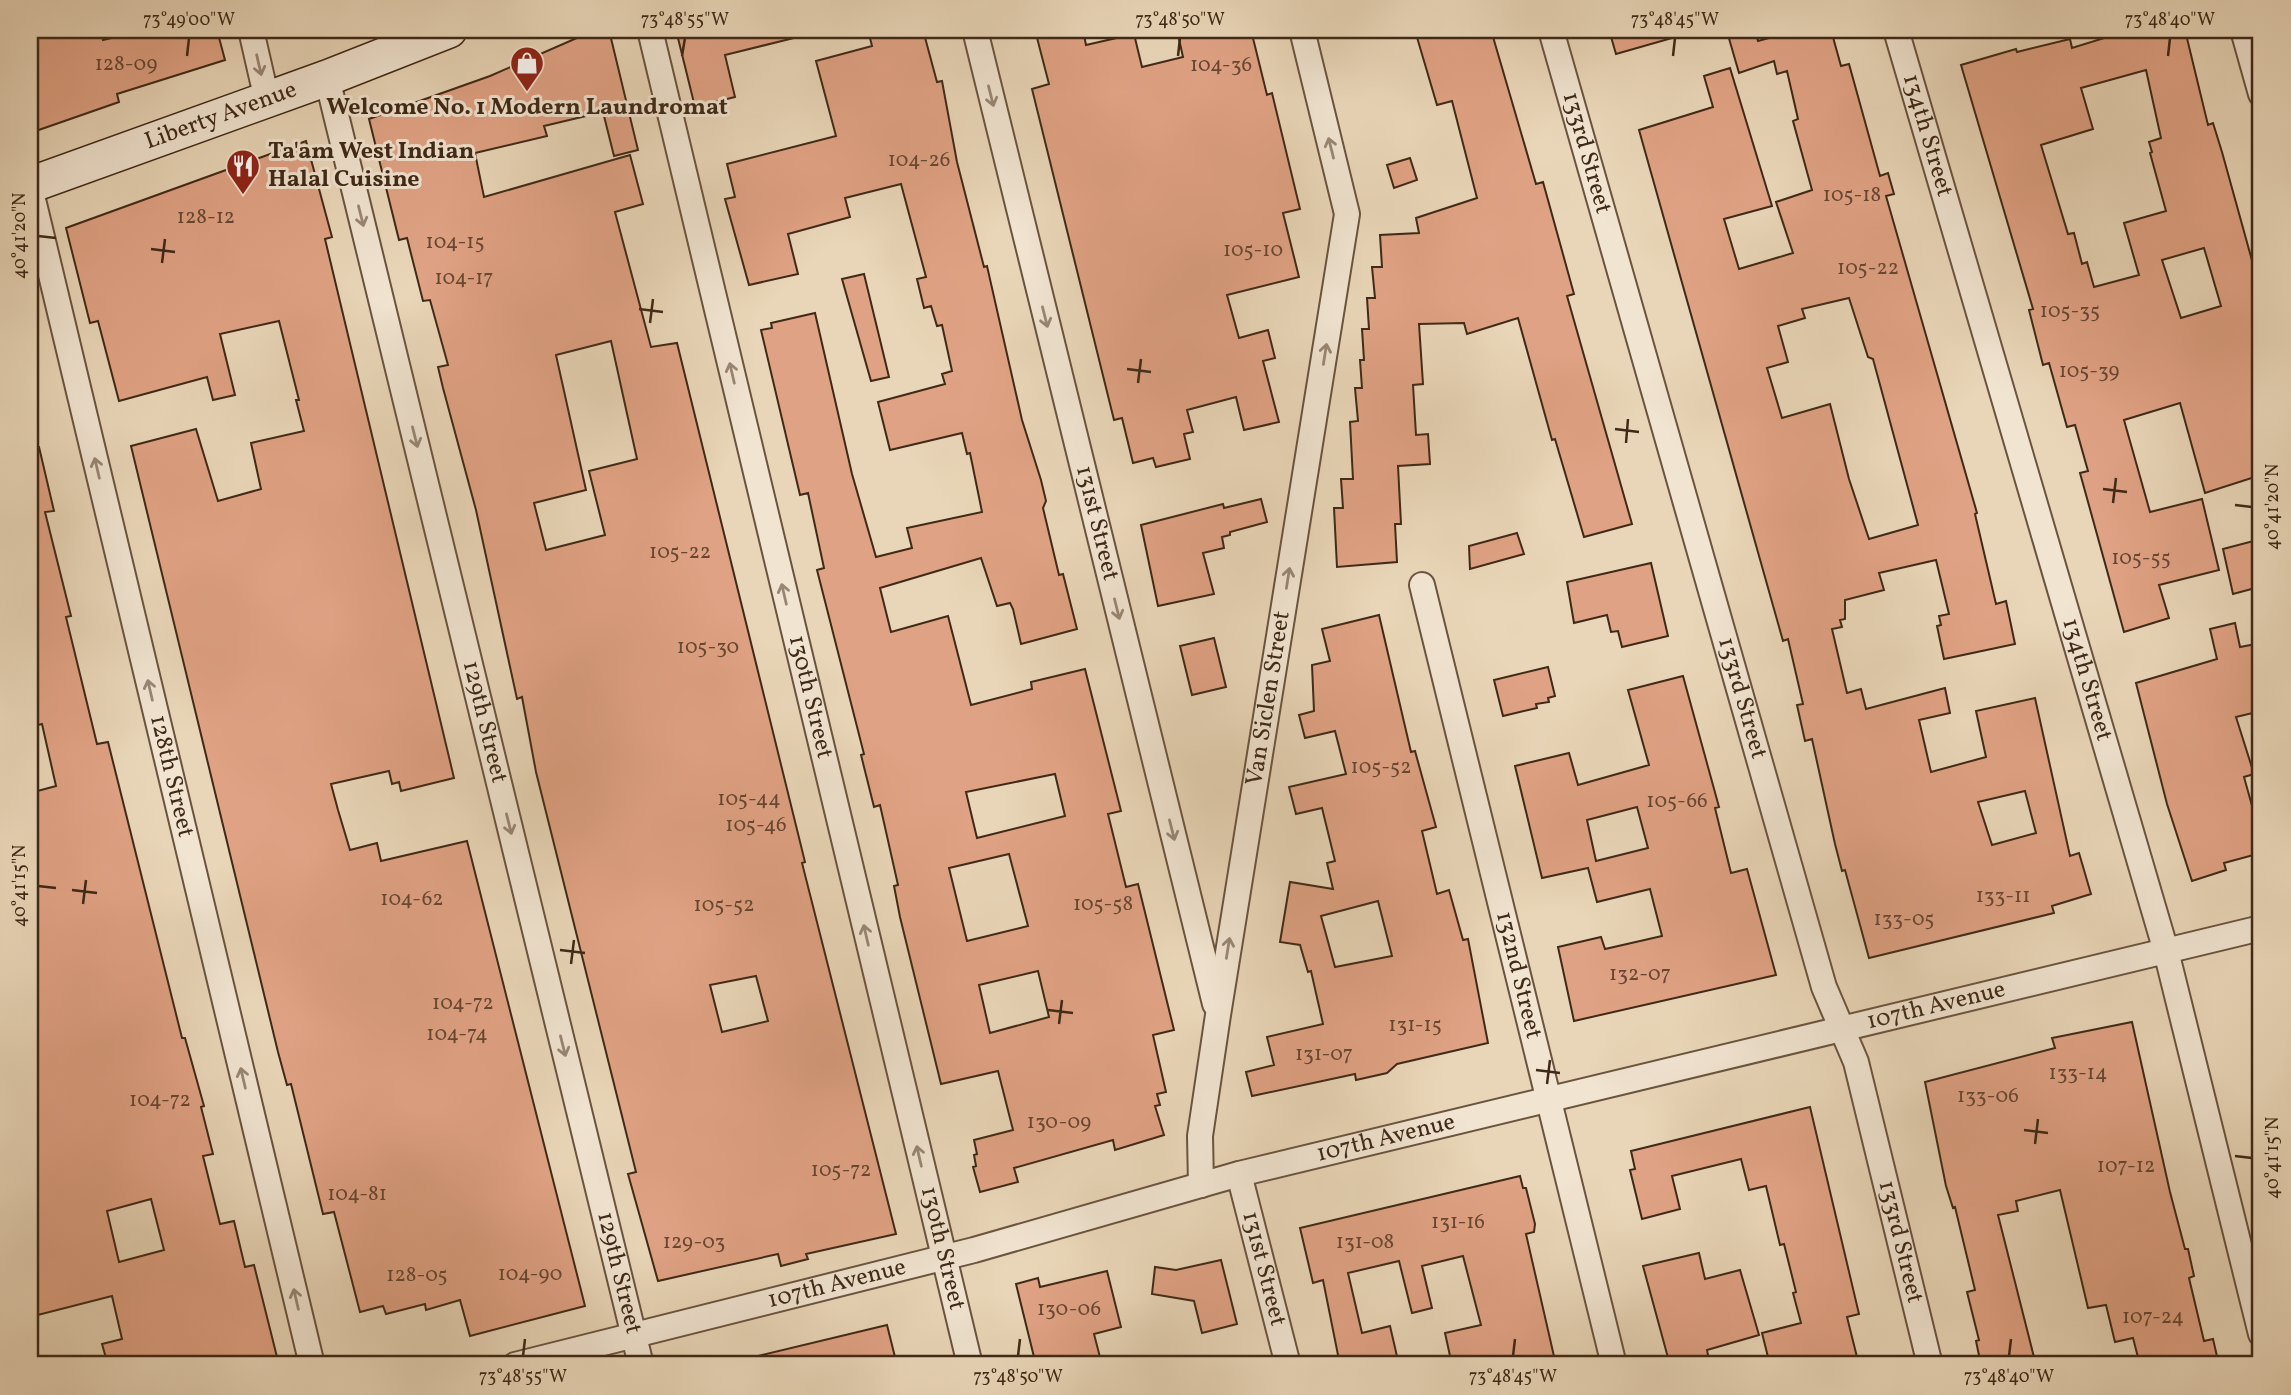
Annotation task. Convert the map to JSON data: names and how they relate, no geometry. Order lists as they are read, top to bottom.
{
  "streets": {
    "street": [
      "Liberty Avenue",
      "134th Street",
      "133rd Street",
      "131st Street",
      "130th Street",
      "Van Siclen Street",
      "129th Street",
      "128th Street",
      "132nd Street",
      "107th Avenue"
    ]
  },
  "crossings": [
    ["Liberty Avenue", "129th Street"],
    ["Liberty Avenue", "128th Street"],
    ["134th Street", "107th Avenue"],
    ["133rd Street", "107th Avenue"],
    ["131st Street", "Van Siclen Street"],
    ["131st Street", "107th Avenue"],
    ["130th Street", "107th Avenue"],
    ["Van Siclen Street", "107th Avenue"],
    ["129th Street", "107th Avenue"],
    ["132nd Street", "107th Avenue"]
  ],
  "one_way": [
    "131st Street",
    "130th Street",
    "Van Siclen Street",
    "129th Street",
    "128th Street"
  ],
  "places": {
    "shop": ["Welcome No. 1 Modern Laundromat"],
    "restaurant": ["Ta'am West Indian Halal Cuisine"]
  },
  "house_numbers": [
    "128-09",
    "104-36",
    "104-26",
    "105-18",
    "128-12",
    "104-15",
    "105-10",
    "105-22",
    "104-17",
    "105-35",
    "105-39",
    "105-22",
    "105-55",
    "105-30",
    "105-52",
    "105-44",
    "105-66",
    "105-46",
    "133-11",
    "104-62",
    "105-58",
    "105-52",
    "133-05",
    "132-07",
    "104-72",
    "131-15",
    "104-74",
    "131-07",
    "133-14",
    "133-06",
    "104-72",
    "130-09",
    "107-12",
    "105-72",
    "104-81",
    "131-16",
    "129-03",
    "131-08",
    "104-90",
    "128-05",
    "130-06",
    "107-24"
  ],
  "coordinates": [
    "73°49'00\"W",
    "73°48'55\"W",
    "73°48'50\"W",
    "73°48'45\"W",
    "73°48'40\"W",
    "40°41'20\"N",
    "40°41'15\"N"
  ]
}
